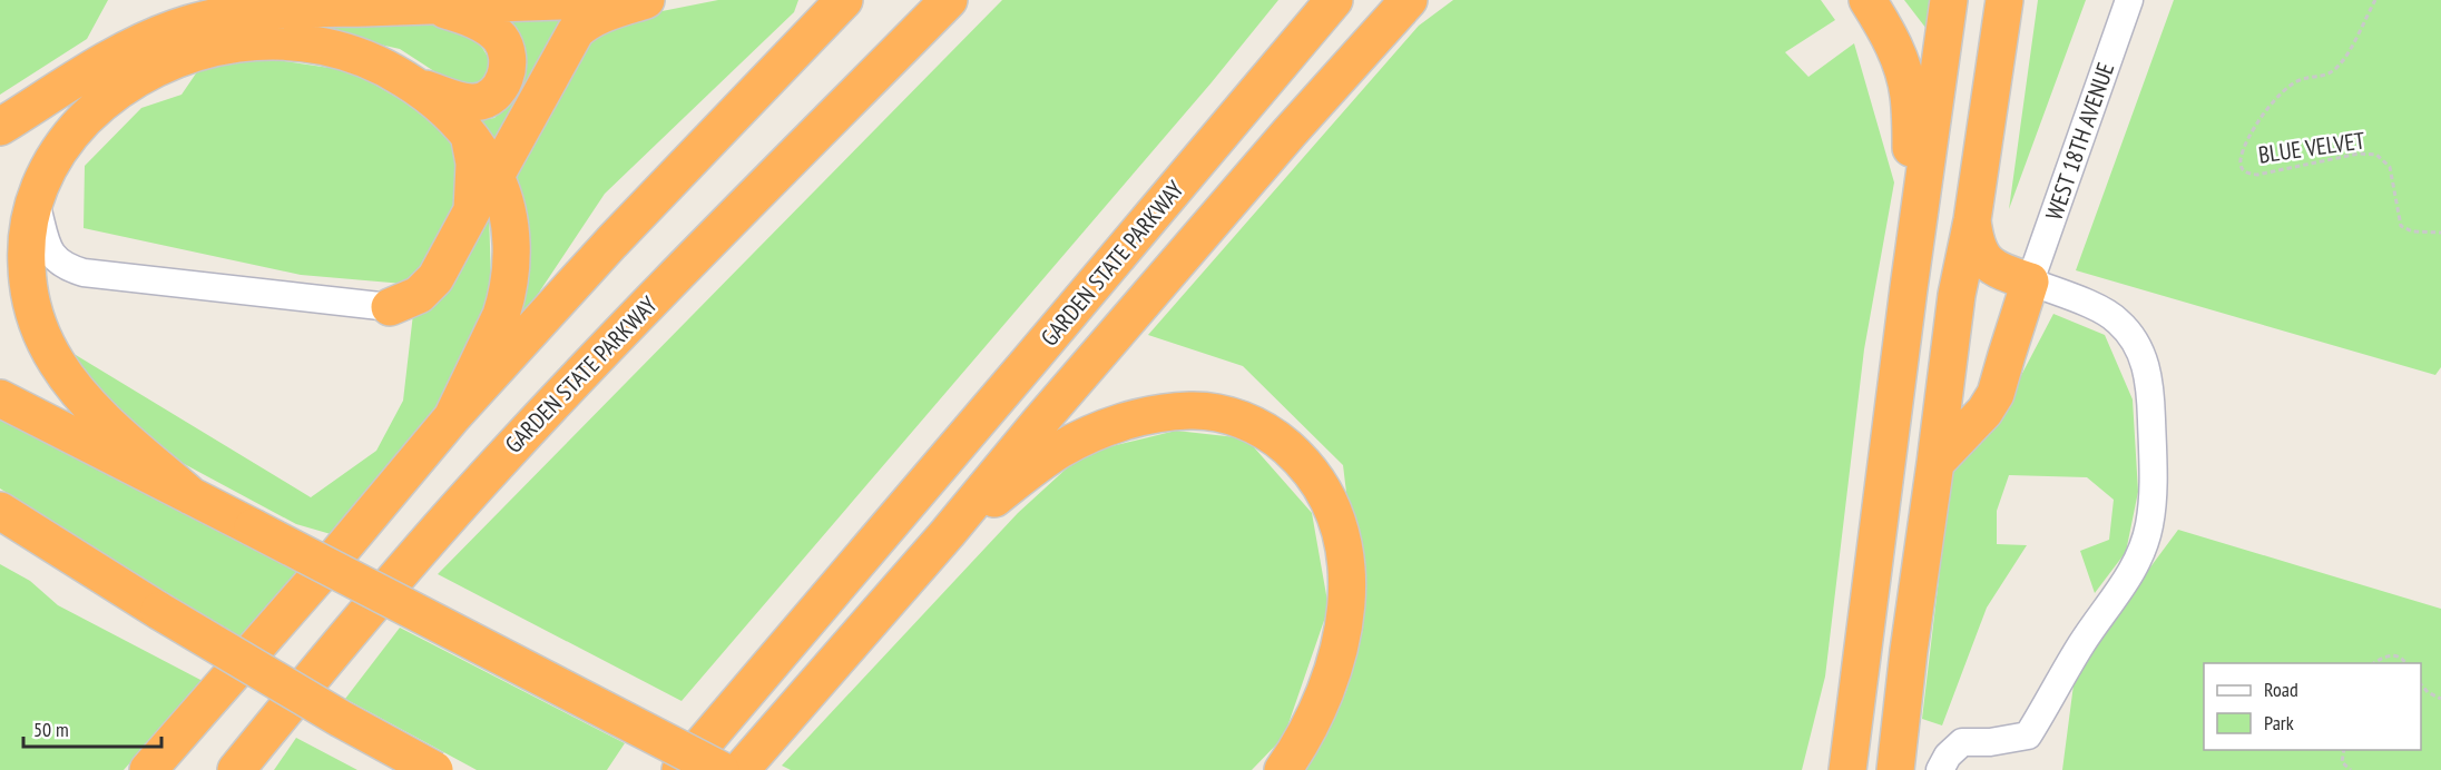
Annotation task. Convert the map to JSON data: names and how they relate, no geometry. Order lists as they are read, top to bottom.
{
  "streets": {
    "highway": ["GARDEN STATE PARKWAY"],
    "street": ["WEST 18TH AVENUE"],
    "path": ["BLUE VELVET"]
  },
  "legend": ["Road", "Park"],
  "scale_bar": "50 m"
}
